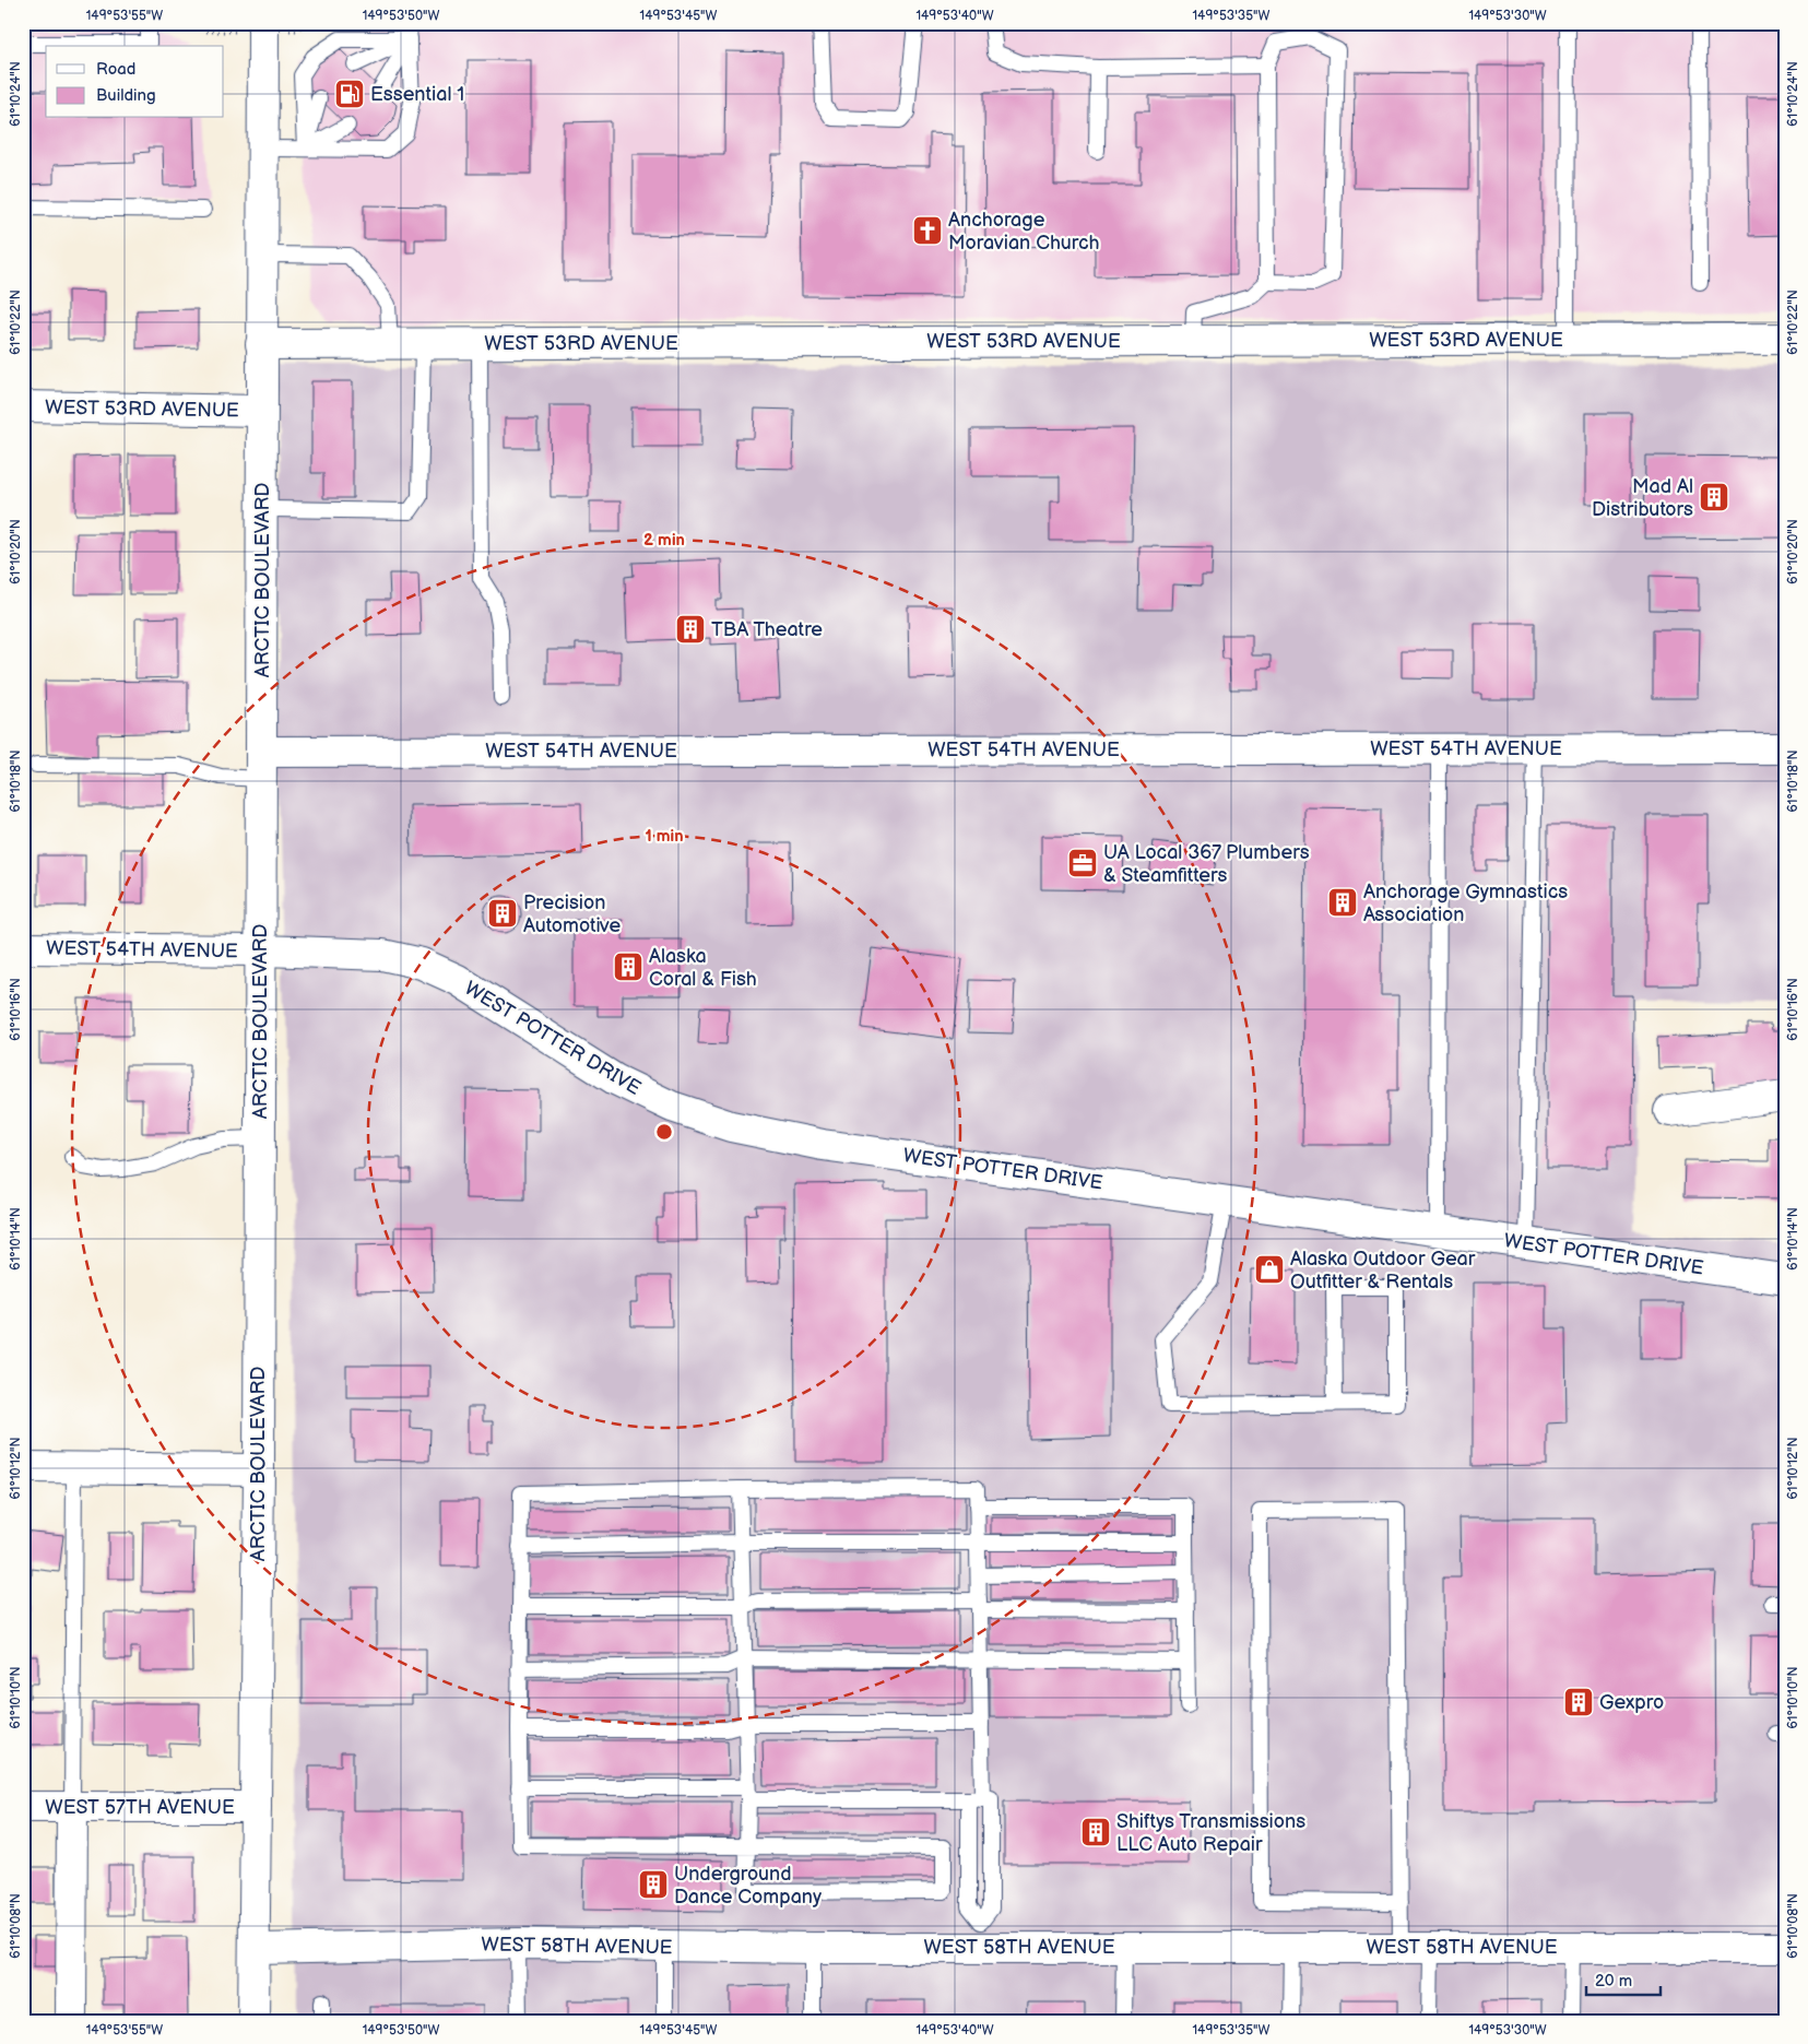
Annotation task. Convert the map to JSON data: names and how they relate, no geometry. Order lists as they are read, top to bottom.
{
  "streets": {
    "street": [
      "WEST 53RD AVENUE",
      "ARCTIC BOULEVARD",
      "WEST 54TH AVENUE",
      "WEST POTTER DRIVE",
      "WEST 57TH AVENUE",
      "WEST 58TH AVENUE"
    ]
  },
  "crossings": [
    ["WEST 53RD AVENUE", "ARCTIC BOULEVARD"],
    ["ARCTIC BOULEVARD", "WEST 54TH AVENUE"],
    ["ARCTIC BOULEVARD", "WEST POTTER DRIVE"],
    ["ARCTIC BOULEVARD", "WEST 57TH AVENUE"],
    ["ARCTIC BOULEVARD", "WEST 58TH AVENUE"],
    ["WEST 54TH AVENUE", "WEST POTTER DRIVE"]
  ],
  "places": {
    "fuel station": ["Essential 1"],
    "church": ["Anchorage Moravian Church"],
    "building": [
      "Mad Al Distributors",
      "TBA Theatre",
      "Anchorage Gymnastics Association",
      "Precision Automotive",
      "Alaska Coral & Fish",
      "Gexpro",
      "Shiftys Transmissions LLC Auto Repair",
      "Underground Dance Company"
    ],
    "office": ["UA Local 367 Plumbers & Steamfitters"],
    "shop": ["Alaska Outdoor Gear Outfitter & Rentals"]
  },
  "legend": ["Road", "Building"],
  "scale_bar": "20 m",
  "coordinates": [
    "149°53'55\"W",
    "149°53'50\"W",
    "149°53'45\"W",
    "149°53'40\"W",
    "149°53'35\"W",
    "149°53'30\"W",
    "61°10'24\"N",
    "61°10'22\"N",
    "61°10'20\"N",
    "61°10'18\"N",
    "61°10'16\"N",
    "61°10'14\"N",
    "61°10'12\"N",
    "61°10'10\"N",
    "61°10'08\"N"
  ],
  "rings": ["2 min", "1 min"]
}
